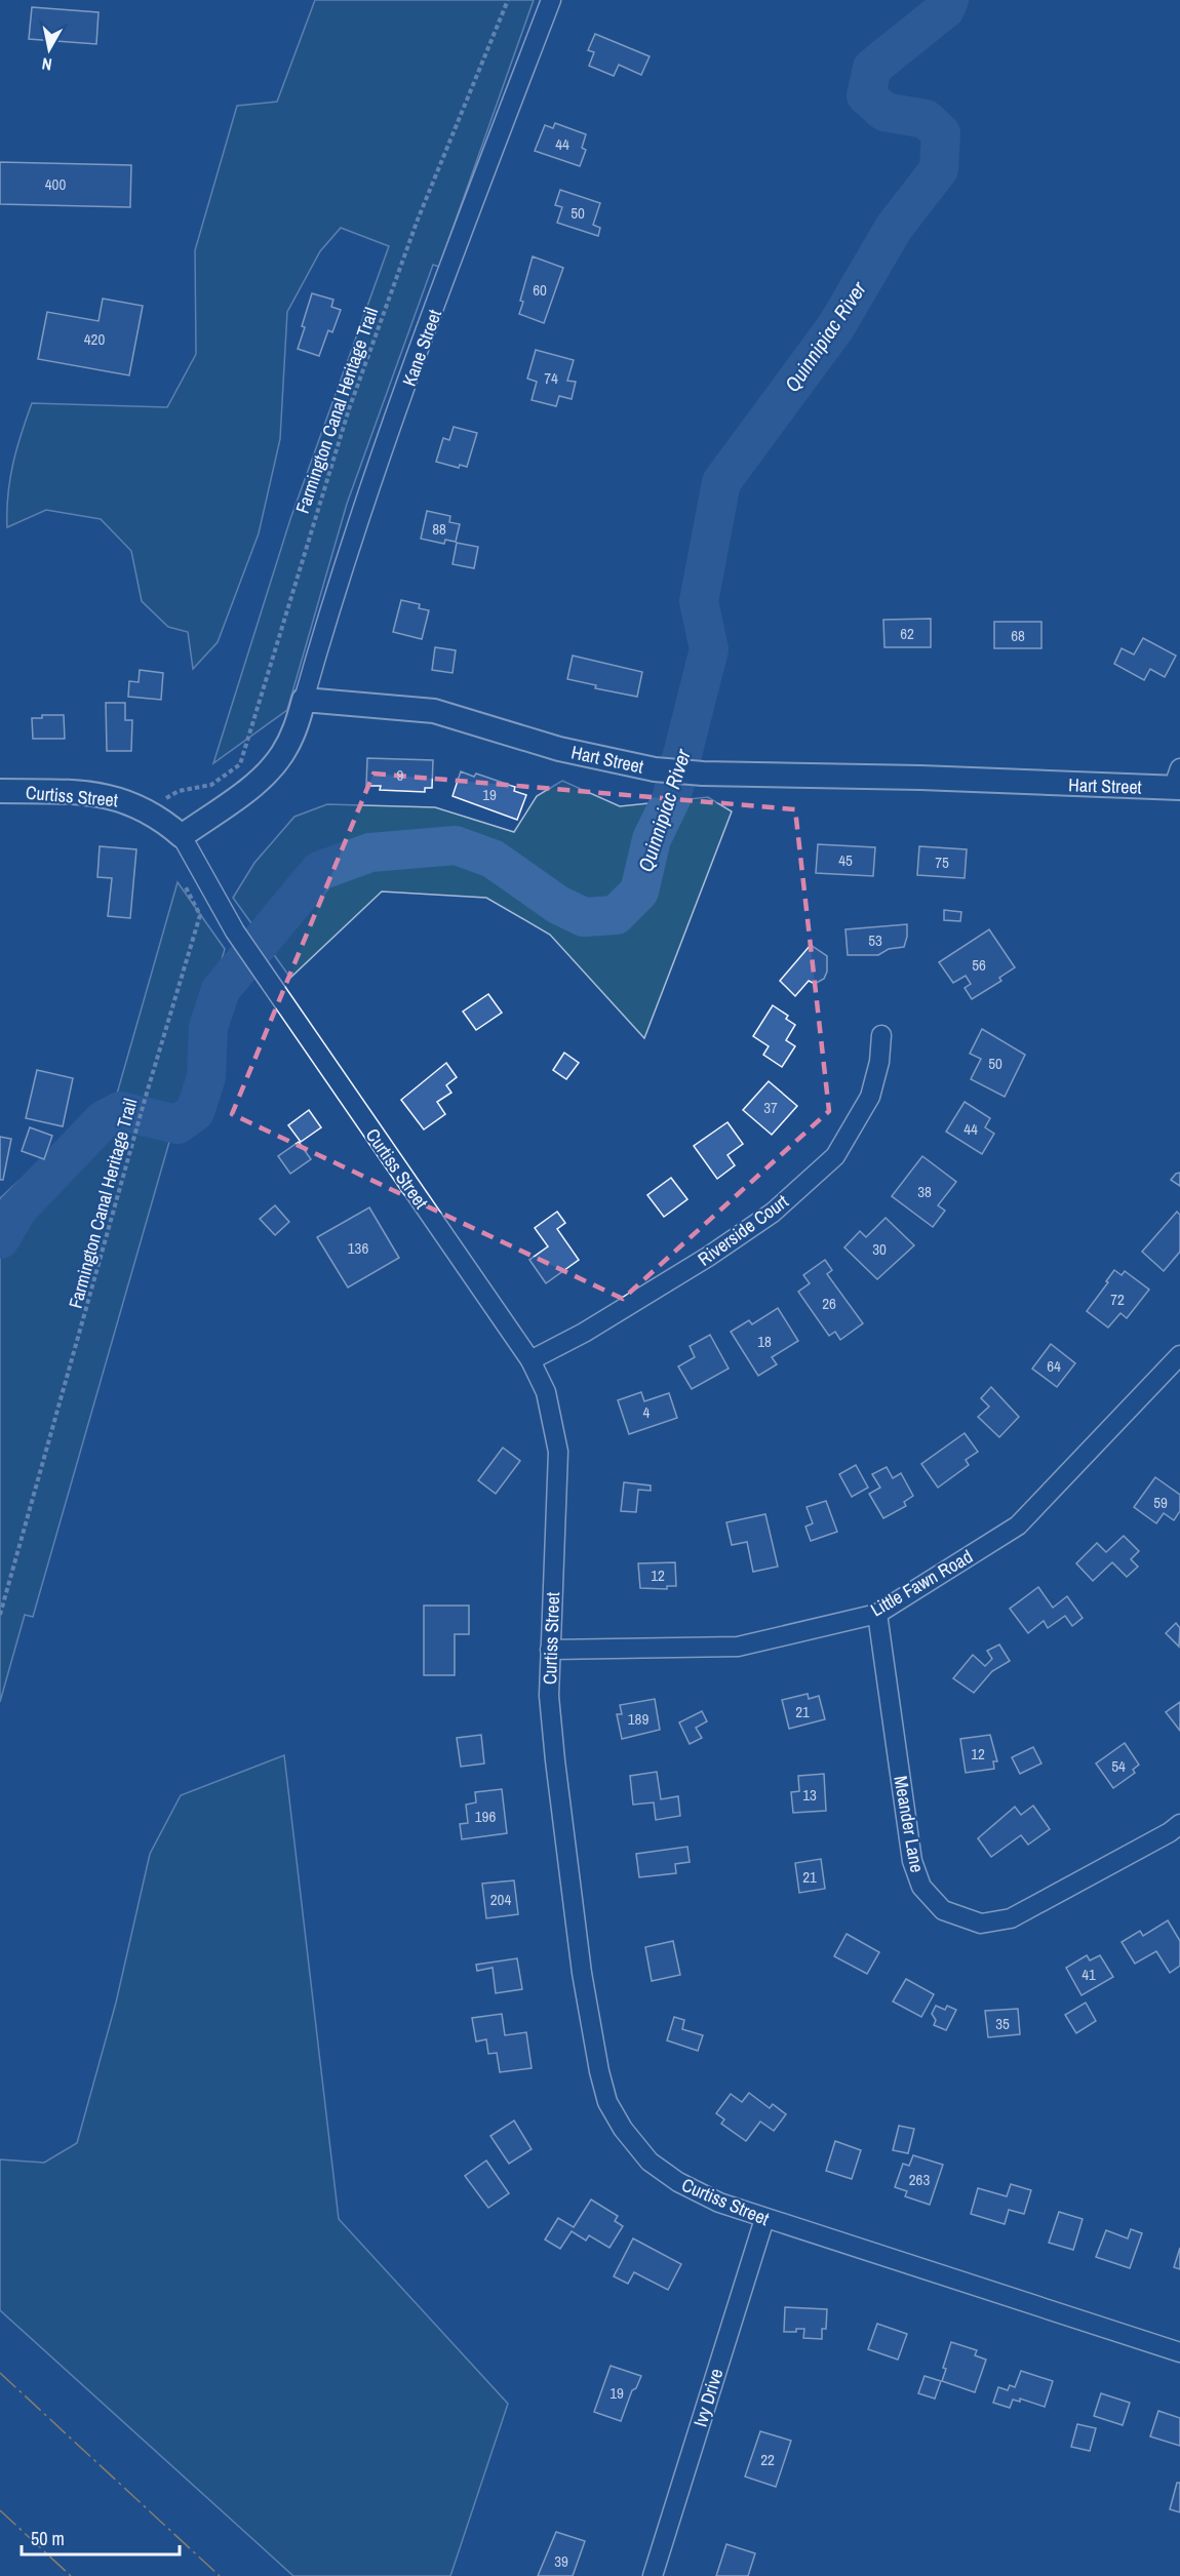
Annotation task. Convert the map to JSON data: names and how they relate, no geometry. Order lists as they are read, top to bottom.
{
  "streets": {
    "street": [
      "Kane Street",
      "Hart Street",
      "Curtiss Street",
      "Riverside Court",
      "Little Fawn Road",
      "Meander Lane",
      "Ivy Drive"
    ],
    "path": ["Farmington Canal Heritage Trail"]
  },
  "crossings": [
    ["Kane Street", "Hart Street"],
    ["Curtiss Street", "Riverside Court"],
    ["Curtiss Street", "Little Fawn Road"],
    ["Curtiss Street", "Ivy Drive"],
    ["Little Fawn Road", "Meander Lane"]
  ],
  "water": ["Quinnipiac River"],
  "house_numbers": [
    "44",
    "400",
    "50",
    "60",
    "420",
    "74",
    "88",
    "62",
    "68",
    "9",
    "19",
    "45",
    "75",
    "53",
    "56",
    "50",
    "37",
    "44",
    "38",
    "136",
    "30",
    "72",
    "26",
    "18",
    "64",
    "4",
    "59",
    "12",
    "21",
    "189",
    "12",
    "54",
    "13",
    "196",
    "21",
    "204",
    "41",
    "35",
    "263",
    "19",
    "22",
    "39"
  ],
  "scale_bar": "50 m",
  "north": "bottom"
}
